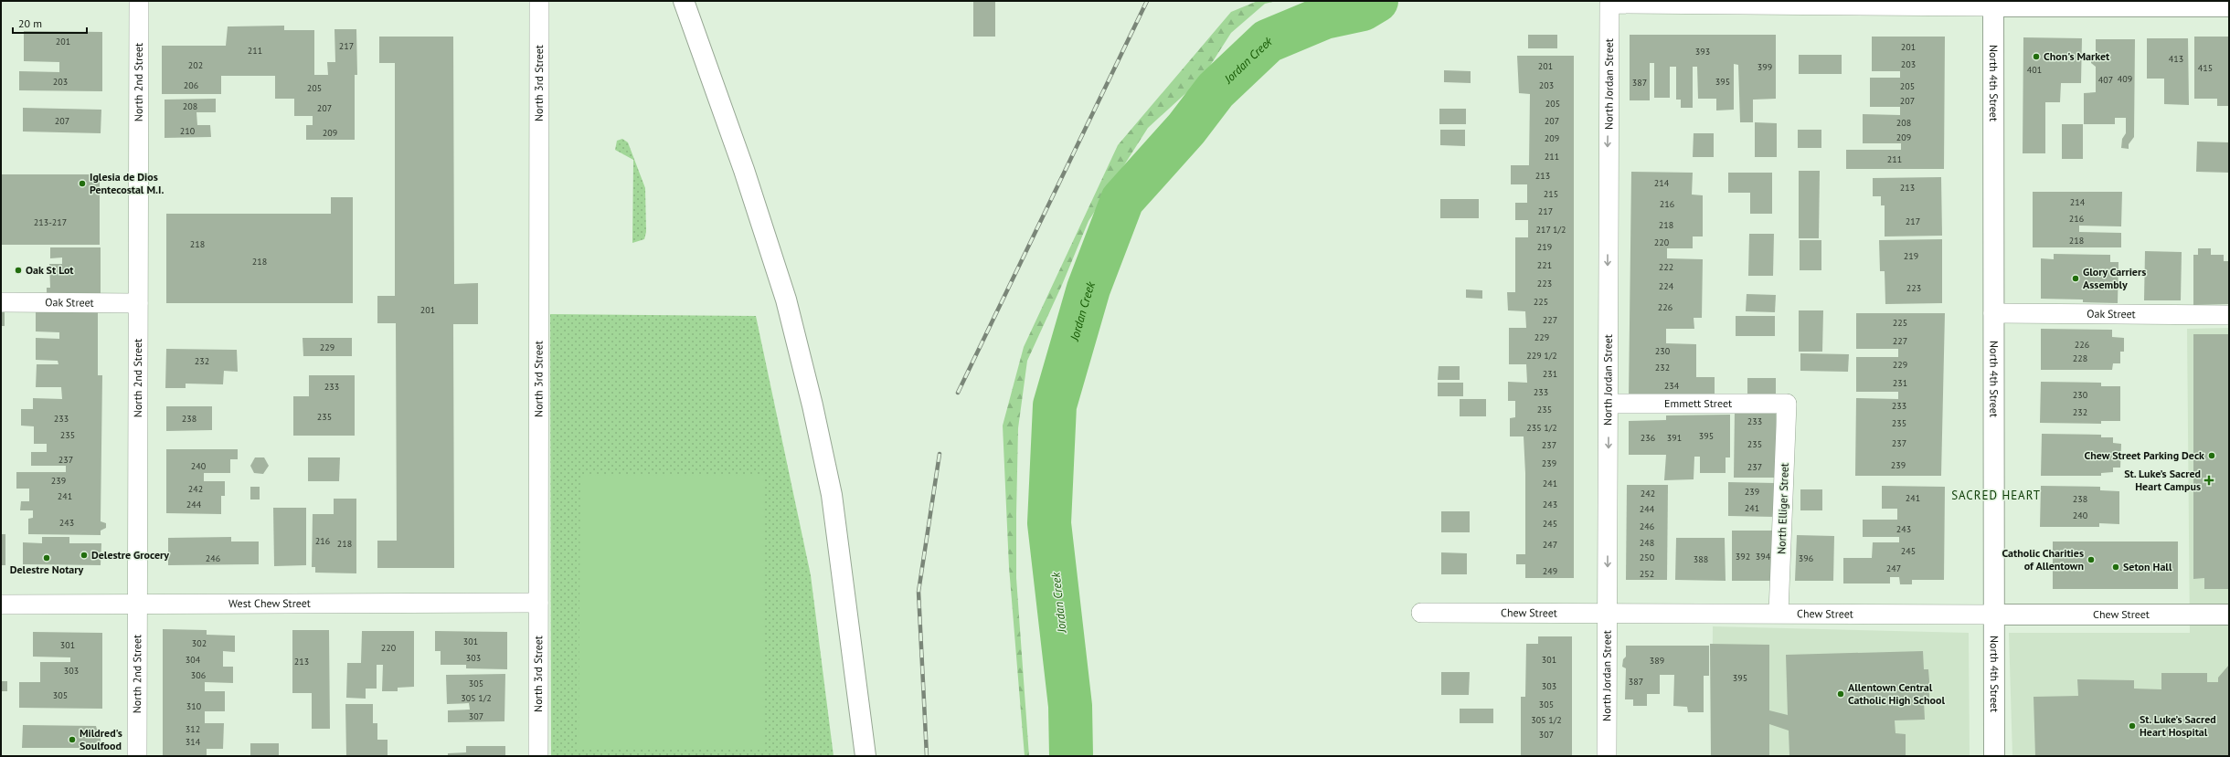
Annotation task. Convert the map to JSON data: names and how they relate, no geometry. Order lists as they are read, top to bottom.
{
  "streets": {
    "street": [
      "North 2nd Street",
      "North 3rd Street",
      "North 4th Street",
      "North Jordan Street",
      "Oak Street",
      "Emmett Street",
      "North Elliger Street",
      "West Chew Street",
      "Chew Street"
    ]
  },
  "crossings": [
    ["North 2nd Street", "Oak Street"],
    ["North 2nd Street", "West Chew Street"],
    ["North 3rd Street", "West Chew Street"],
    ["North 4th Street", "North Jordan Street"],
    ["North 4th Street", "Oak Street"],
    ["North 4th Street", "Chew Street"],
    ["North Jordan Street", "Emmett Street"],
    ["North Jordan Street", "Chew Street"],
    ["Emmett Street", "North Elliger Street"],
    ["North Elliger Street", "Chew Street"]
  ],
  "districts": ["SACRED HEART"],
  "water": ["Jordan Creek"],
  "places": {
    "other": [
      "Chon's Market",
      "Iglesia de Dios Pentecostal M.I.",
      "Oak St Lot",
      "Glory Carriers Assembly",
      "Chew Street Parking Deck",
      "Delestre Grocery",
      "Delestre Notary",
      "Catholic Charities of Allentown",
      "Seton Hall",
      "Allentown Central Catholic High School",
      "St. Luke’s Sacred Heart Hospital",
      "Mildred's Soulfood"
    ],
    "health": ["St. Luke’s Sacred Heart Campus"]
  },
  "house_numbers": [
    "201",
    "217",
    "201",
    "211",
    "393",
    "413",
    "203",
    "202",
    "201",
    "399",
    "415",
    "401",
    "409",
    "407",
    "203",
    "395",
    "387",
    "206",
    "203",
    "205",
    "205",
    "207",
    "205",
    "208",
    "207",
    "207",
    "207",
    "208",
    "210",
    "209",
    "209",
    "209",
    "211",
    "211",
    "213",
    "214",
    "213",
    "215",
    "214",
    "216",
    "217",
    "216",
    "217",
    "213-217",
    "218",
    "217 1/2",
    "218",
    "220",
    "218",
    "219",
    "219",
    "218",
    "221",
    "222",
    "223",
    "224",
    "223",
    "225",
    "226",
    "201",
    "227",
    "225",
    "229",
    "227",
    "226",
    "229",
    "230",
    "229 1/2",
    "228",
    "232",
    "229",
    "232",
    "231",
    "231",
    "234",
    "233",
    "233",
    "230",
    "233",
    "235",
    "232",
    "235",
    "233",
    "238",
    "233",
    "235",
    "235 1/2",
    "235",
    "395",
    "236",
    "391",
    "237",
    "235",
    "237",
    "237",
    "239",
    "239",
    "240",
    "237",
    "239",
    "241",
    "242",
    "239",
    "242",
    "241",
    "241",
    "238",
    "244",
    "243",
    "241",
    "244",
    "240",
    "243",
    "245",
    "246",
    "243",
    "216",
    "248",
    "218",
    "247",
    "245",
    "392",
    "394",
    "250",
    "246",
    "396",
    "388",
    "247",
    "249",
    "252",
    "301",
    "302",
    "301",
    "220",
    "303",
    "304",
    "301",
    "389",
    "213",
    "303",
    "306",
    "395",
    "387",
    "305",
    "303",
    "305",
    "305 1/2",
    "305",
    "310",
    "307",
    "305 1/2",
    "312",
    "307",
    "314"
  ],
  "scale_bar": "20 m"
}
